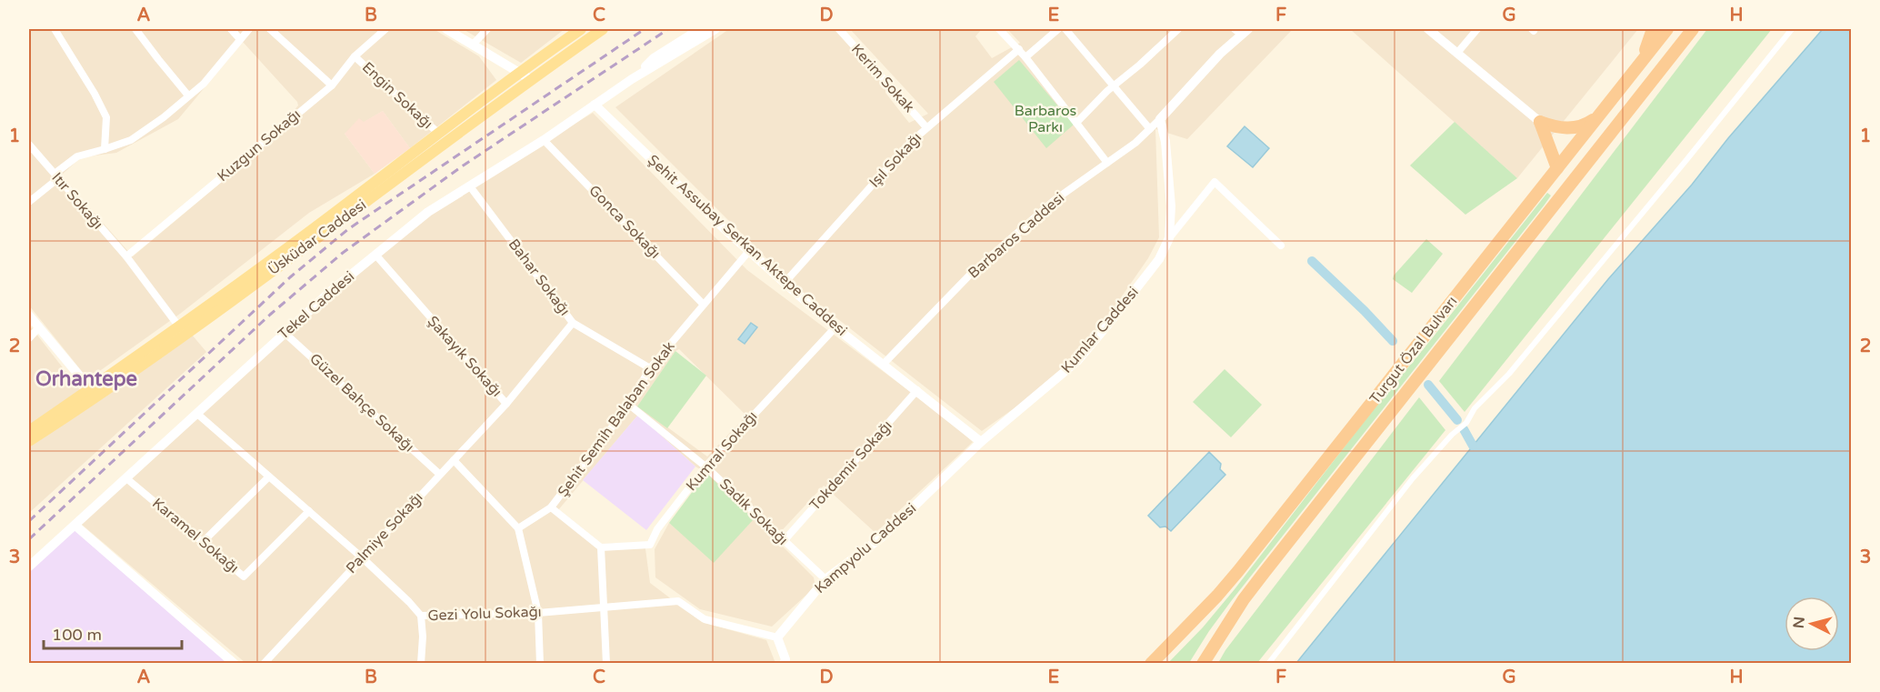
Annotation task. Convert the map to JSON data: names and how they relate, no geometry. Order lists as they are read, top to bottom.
{
  "streets": {
    "highway": ["Turgut Özal Bulvarı"],
    "main road": ["Üsküdar Caddesi"],
    "street": [
      "Kerim Sokak",
      "Engin Sokağı",
      "Kuzgun Sokağı",
      "Işıl Sokağı",
      "Itır Sokağı",
      "Gonca Sokağı",
      "Barbaros Caddesi",
      "Şehit Assubay Serkan Aktepe Caddesi",
      "Bahar Sokağı",
      "Tekel Caddesi",
      "Kumlar Caddesi",
      "Şakayık Sokağı",
      "Güzel Bahçe Sokağı",
      "Şehit Semih Balaban Sokak",
      "Kumral Sokağı",
      "Tokdemir Sokağı",
      "Sadık Sokağı",
      "Palmiye Sokağı",
      "Karamel Sokağı",
      "Kampyolu Caddesi",
      "Gezi Yolu Sokağı"
    ]
  },
  "crossings": [
    ["Kerim Sokak", "Işıl Sokağı"],
    ["Engin Sokağı", "Kuzgun Sokağı"],
    ["Engin Sokağı", "Üsküdar Caddesi"],
    ["Kuzgun Sokağı", "Itır Sokağı"],
    ["Işıl Sokağı", "Şehit Assubay Serkan Aktepe Caddesi"],
    ["Itır Sokağı", "Üsküdar Caddesi"],
    ["Gonca Sokağı", "Tekel Caddesi"],
    ["Gonca Sokağı", "Şehit Semih Balaban Sokak"],
    ["Barbaros Caddesi", "Şehit Assubay Serkan Aktepe Caddesi"],
    ["Barbaros Caddesi", "Kumlar Caddesi"],
    ["Şehit Assubay Serkan Aktepe Caddesi", "Tekel Caddesi"],
    ["Şehit Assubay Serkan Aktepe Caddesi", "Kumlar Caddesi"],
    ["Şehit Assubay Serkan Aktepe Caddesi", "Şehit Semih Balaban Sokak"],
    ["Şehit Assubay Serkan Aktepe Caddesi", "Kumral Sokağı"],
    ["Şehit Assubay Serkan Aktepe Caddesi", "Tokdemir Sokağı"],
    ["Şehit Assubay Serkan Aktepe Caddesi", "Kampyolu Caddesi"],
    ["Bahar Sokağı", "Tekel Caddesi"],
    ["Bahar Sokağı", "Şakayık Sokağı"],
    ["Bahar Sokağı", "Şehit Semih Balaban Sokak"],
    ["Tekel Caddesi", "Şakayık Sokağı"],
    ["Tekel Caddesi", "Güzel Bahçe Sokağı"],
    ["Tekel Caddesi", "Karamel Sokağı"],
    ["Tekel Caddesi", "Gezi Yolu Sokağı"],
    ["Kumlar Caddesi", "Kampyolu Caddesi"],
    ["Şakayık Sokağı", "Palmiye Sokağı"],
    ["Güzel Bahçe Sokağı", "Palmiye Sokağı"],
    ["Şehit Semih Balaban Sokak", "Sadık Sokağı"],
    ["Kumral Sokağı", "Sadık Sokağı"],
    ["Tokdemir Sokağı", "Sadık Sokağı"],
    ["Sadık Sokağı", "Kampyolu Caddesi"],
    ["Palmiye Sokağı", "Gezi Yolu Sokağı"],
    ["Karamel Sokağı", "Gezi Yolu Sokağı"],
    ["Kampyolu Caddesi", "Gezi Yolu Sokağı"]
  ],
  "districts": ["Orhantepe"],
  "parks": ["Barbaros Parkı"],
  "scale_bar": "100 m",
  "north": "left",
  "grid": {
    "columns": [
      "A",
      "B",
      "C",
      "D",
      "E",
      "F",
      "G",
      "H"
    ],
    "rows": ["1", "2", "3"]
  }
}
